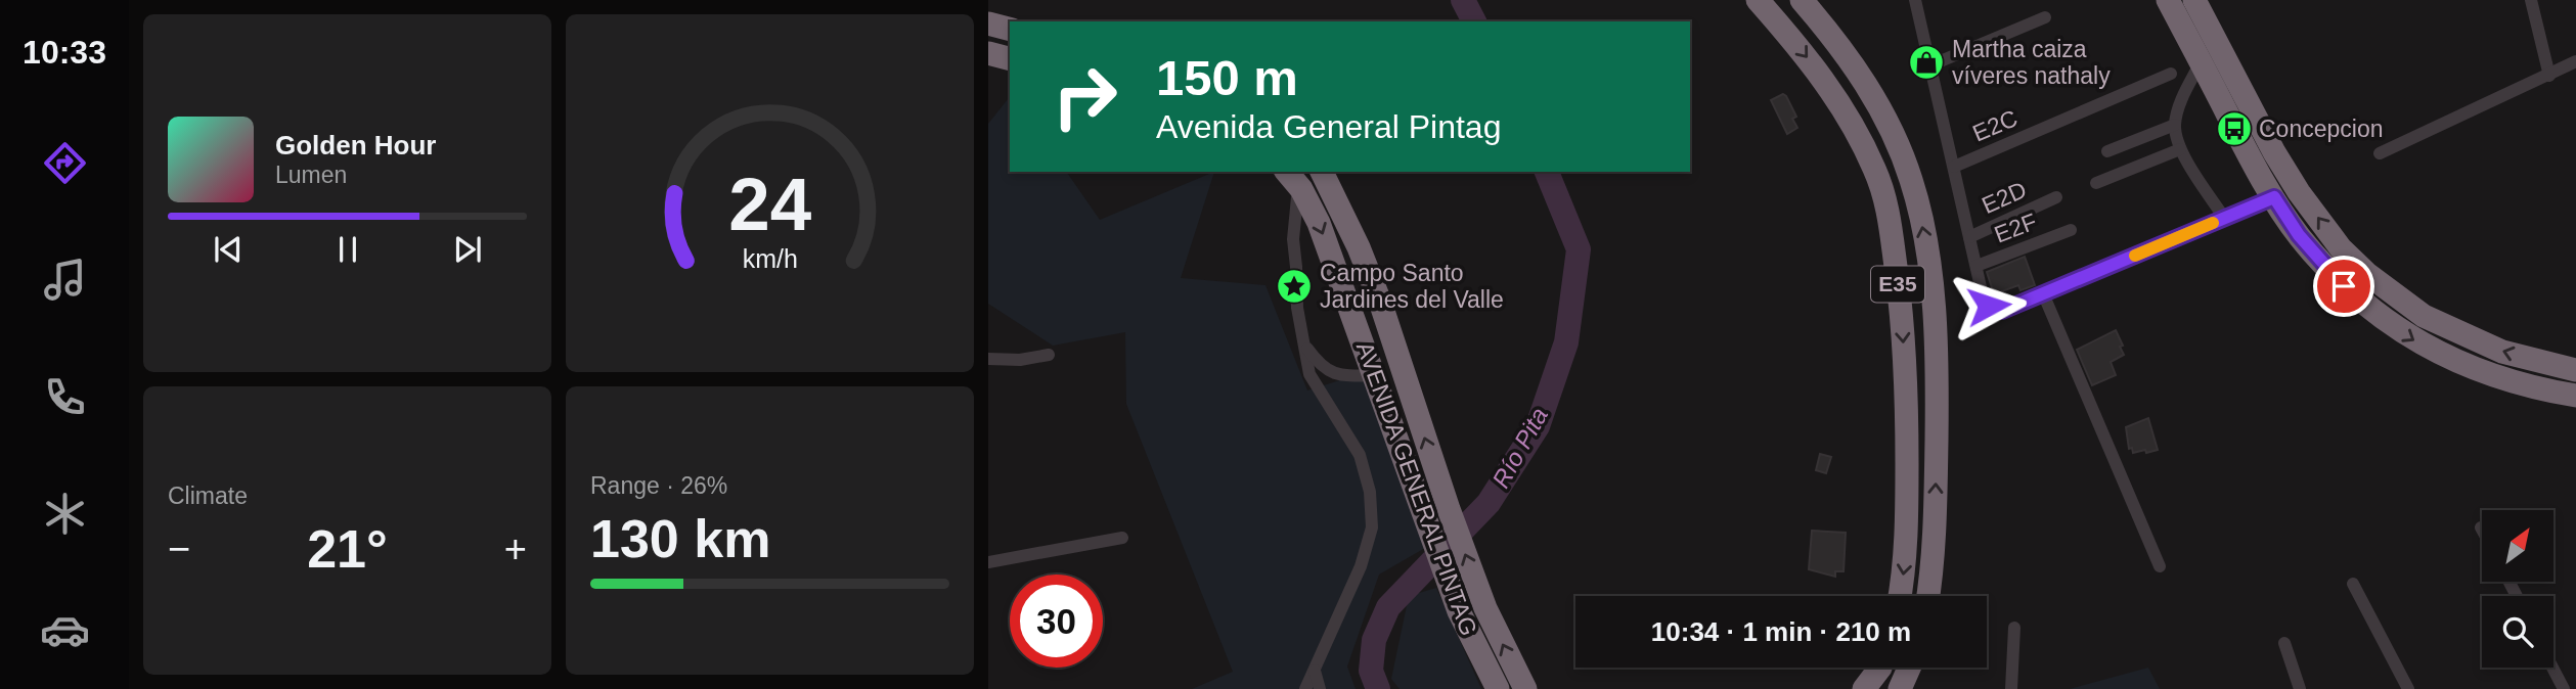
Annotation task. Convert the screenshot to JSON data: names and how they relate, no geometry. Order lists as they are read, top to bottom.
{
  "streets": {
    "highway": ["E35", "AVENIDA GENERAL PINTAG"],
    "street": ["E2C", "E2D", "E2F"]
  },
  "water": ["Río Pita"],
  "places": {
    "shop": ["Martha caiza víveres nathaly"],
    "bus stop": ["Concepcion"],
    "place": ["Campo Santo Jardines del Valle"]
  },
  "north": "top right",
  "page": {
    "tabs": "10:33",
    "turn": ["150 m", "Avenida General Pintag"],
    "song": ["Golden Hour", "Lumen"],
    "tile": [
      "Climate",
      ["Range · 26%", "130 km"]
    ],
    "heat": ["−", "21°", "+"],
    "limit": "30",
    "trip": "10:34 · 1 min · 210 m",
    "gauge": ["24", "km/h"]
  }
}
